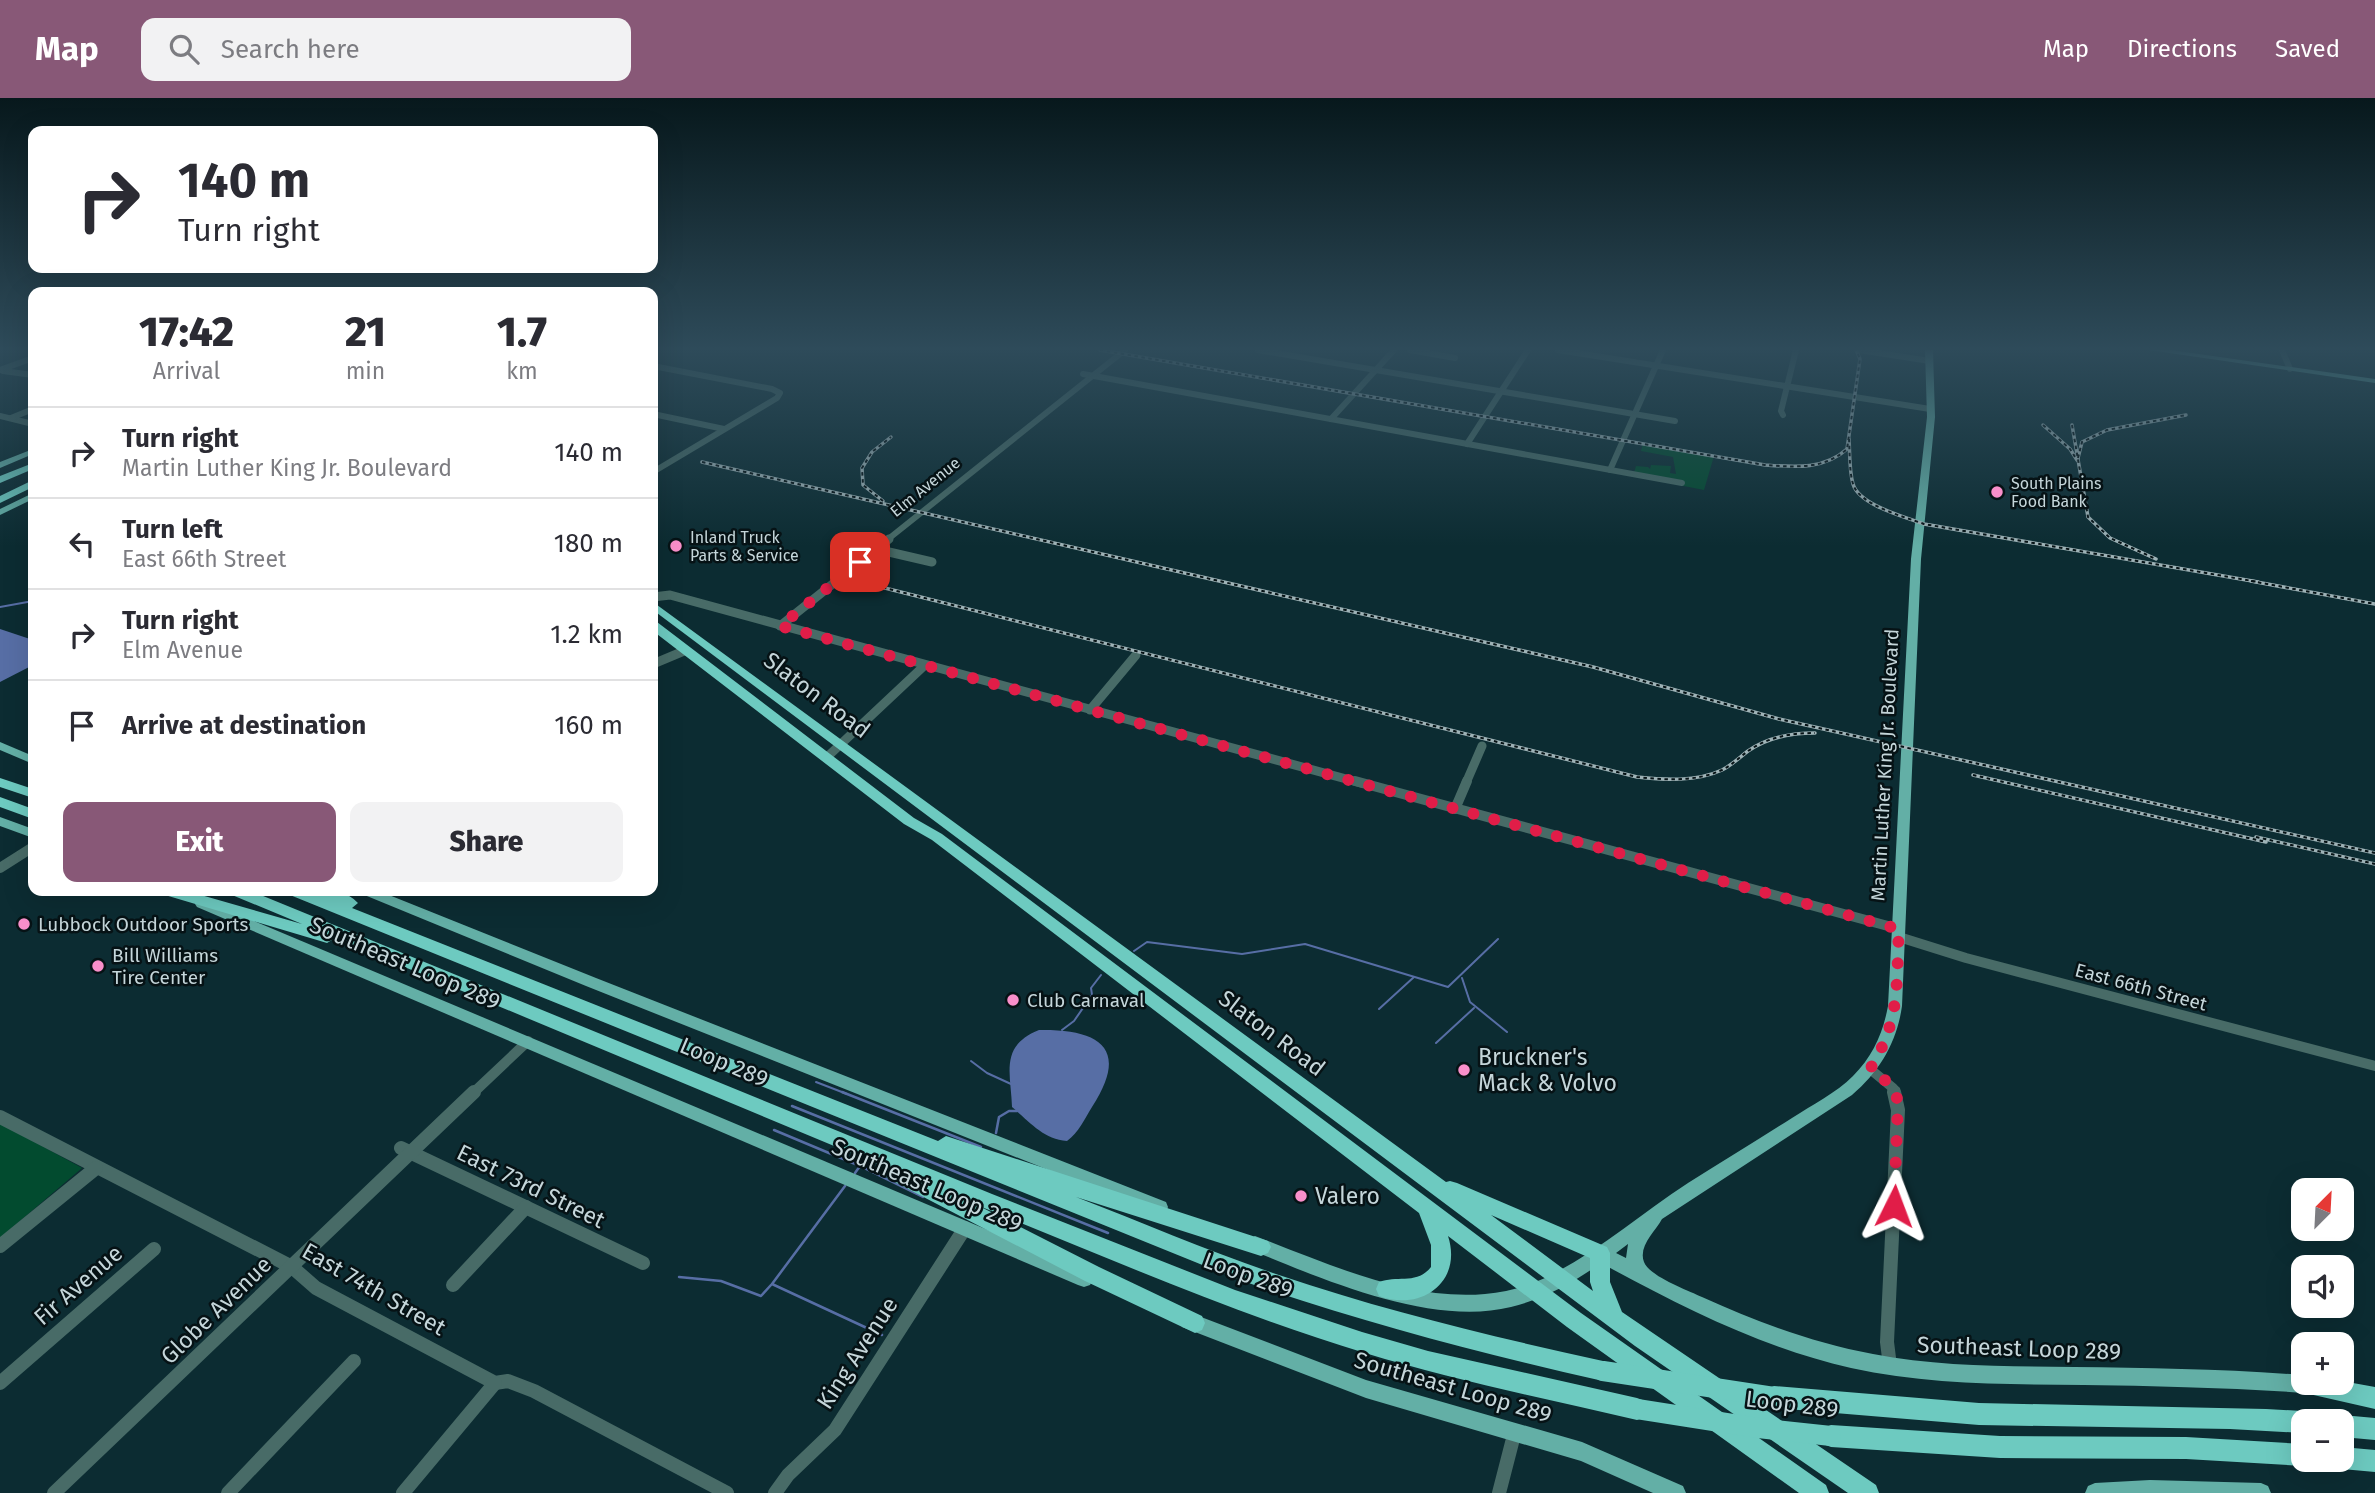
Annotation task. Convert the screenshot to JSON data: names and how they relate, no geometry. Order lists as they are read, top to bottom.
{
  "streets": {
    "highway": ["Slaton Road", "Loop 289"],
    "main road": ["Martin Luther King Jr. Boulevard", "Southeast Loop 289"],
    "street": [
      "Elm Avenue",
      "East 66th Street",
      "East 73rd Street",
      "Fir Avenue",
      "East 74th Street",
      "Globe Avenue",
      "King Avenue"
    ]
  },
  "crossings": [
    ["Elm Avenue", "East 66th Street"],
    ["Slaton Road", "Martin Luther King Jr. Boulevard"],
    ["Martin Luther King Jr. Boulevard", "Southeast Loop 289"],
    ["Martin Luther King Jr. Boulevard", "East 66th Street"],
    ["Southeast Loop 289", "Globe Avenue"],
    ["Southeast Loop 289", "King Avenue"],
    ["East 73rd Street", "Globe Avenue"],
    ["East 74th Street", "Globe Avenue"]
  ],
  "places": [
    "South Plains Food Bank",
    "Inland Truck Parts & Service",
    "Lubbock Outdoor Sports",
    "Bill Williams Tire Center",
    "Club Carnaval",
    "Bruckner's Mack & Volvo",
    "Valero"
  ],
  "north": "top right",
  "page": {
    "header": "Map",
    "search": "Search here",
    "nav": ["Map", "Directions", "Saved"],
    "turn": ["140 m", "Turn right"],
    "eta": [
      "17:42",
      "Arrival",
      "21",
      "min",
      "1.7",
      "km"
    ],
    "list": [
      {
        "name": "Turn right",
        "note": "Martin Luther King Jr. Boulevard",
        "value": "140 m"
      },
      {
        "name": "Turn left",
        "note": "East 66th Street",
        "value": "180 m"
      },
      {
        "name": "Turn right",
        "note": "Elm Avenue",
        "value": "1.2 km"
      },
      {
        "name": "Arrive at destination",
        "value": "160 m"
      }
    ],
    "buttons": ["Exit", "Share"],
    "map_buttons": ["+", "−"]
  }
}
